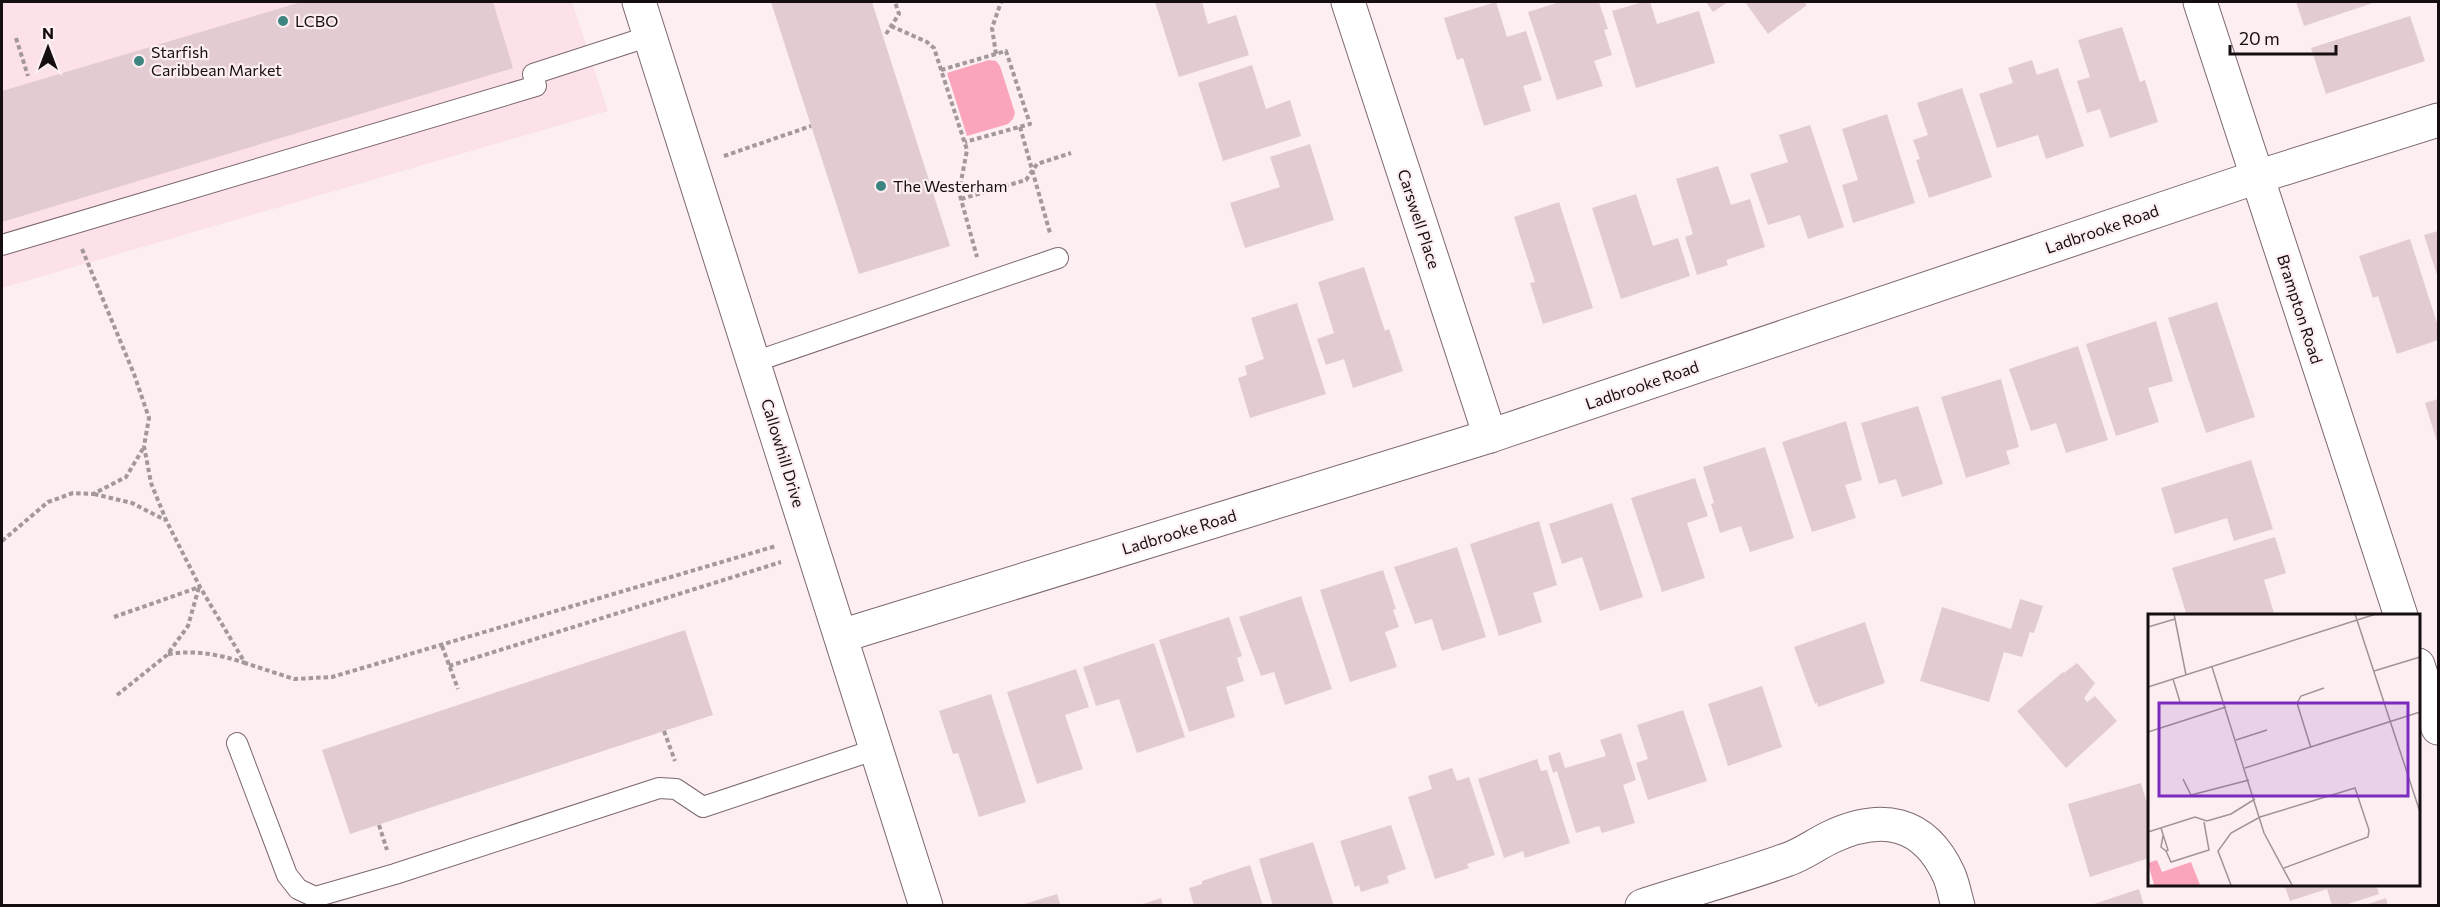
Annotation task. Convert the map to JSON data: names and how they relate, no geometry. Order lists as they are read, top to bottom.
{
  "streets": {
    "street": [
      "Carswell Place",
      "Ladbrooke Road",
      "Brampton Road",
      "Callowhill Drive"
    ]
  },
  "crossings": [
    ["Carswell Place", "Ladbrooke Road"],
    ["Ladbrooke Road", "Brampton Road"],
    ["Ladbrooke Road", "Callowhill Drive"]
  ],
  "places": ["LCBO", "Starfish Caribbean Market", "The Westerham"],
  "scale_bar": "20 m",
  "north": "top"
}
